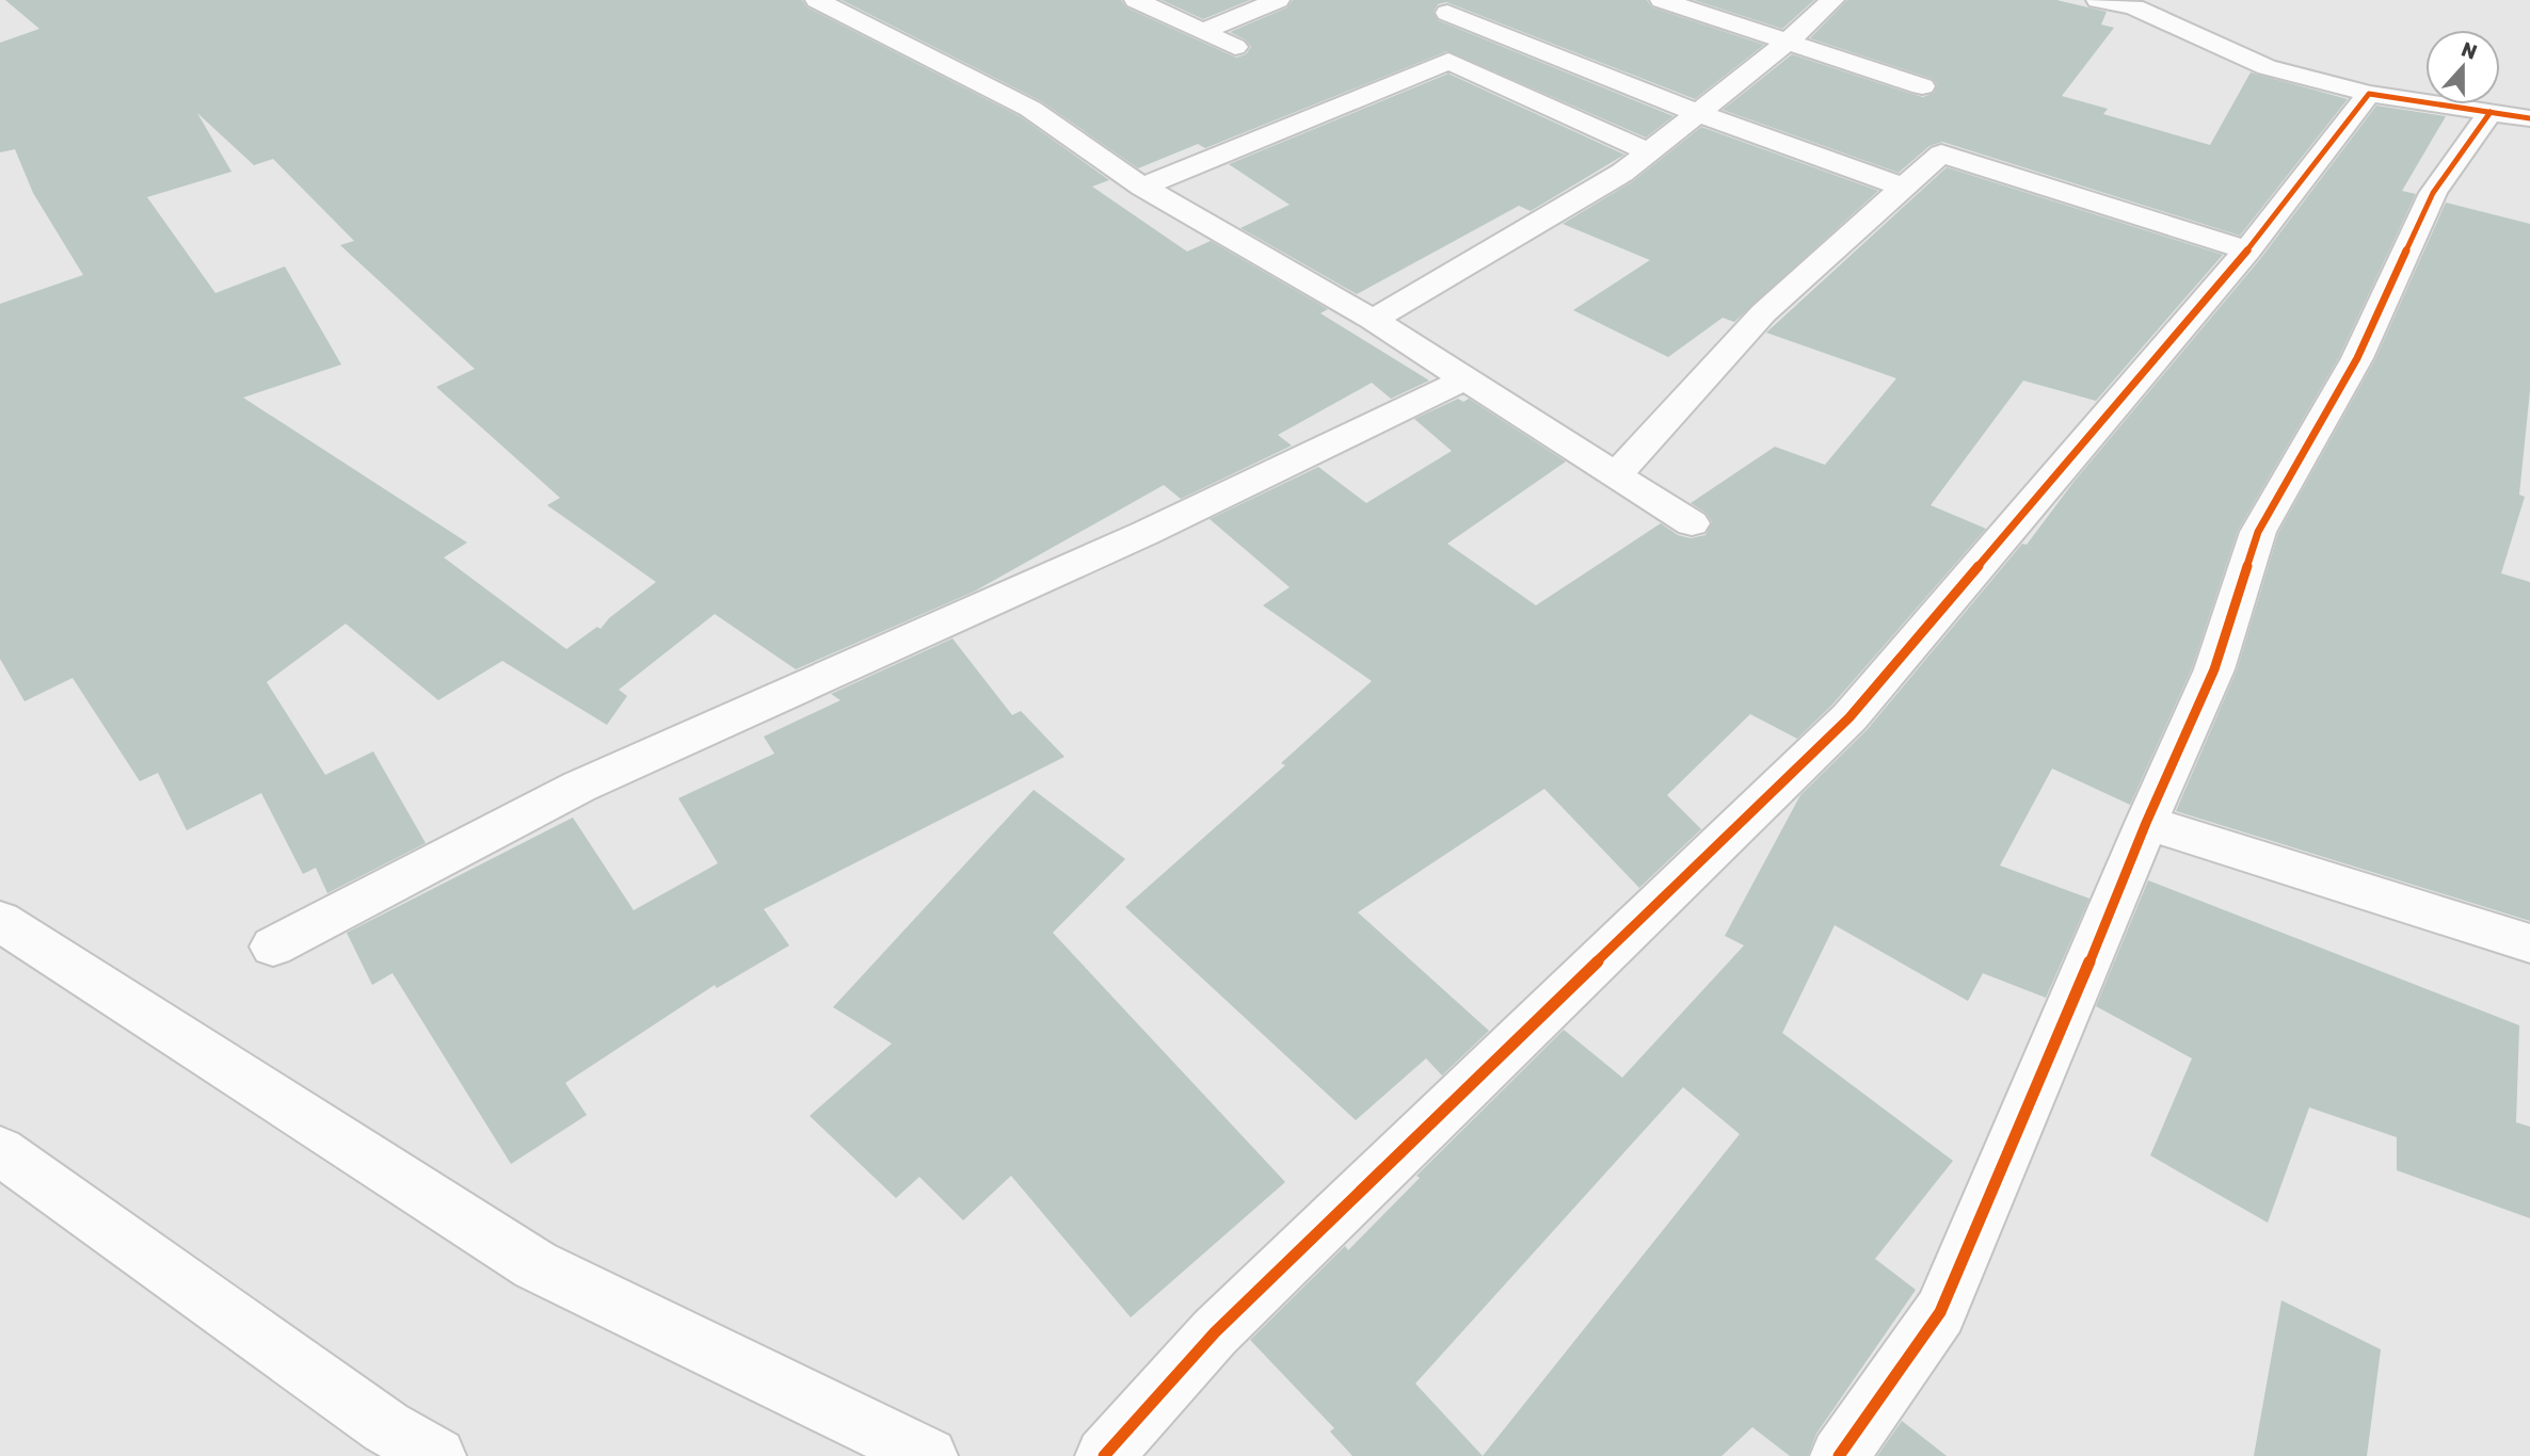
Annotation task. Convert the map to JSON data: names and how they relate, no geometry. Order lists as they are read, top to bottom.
{
  "north": "top"
}
